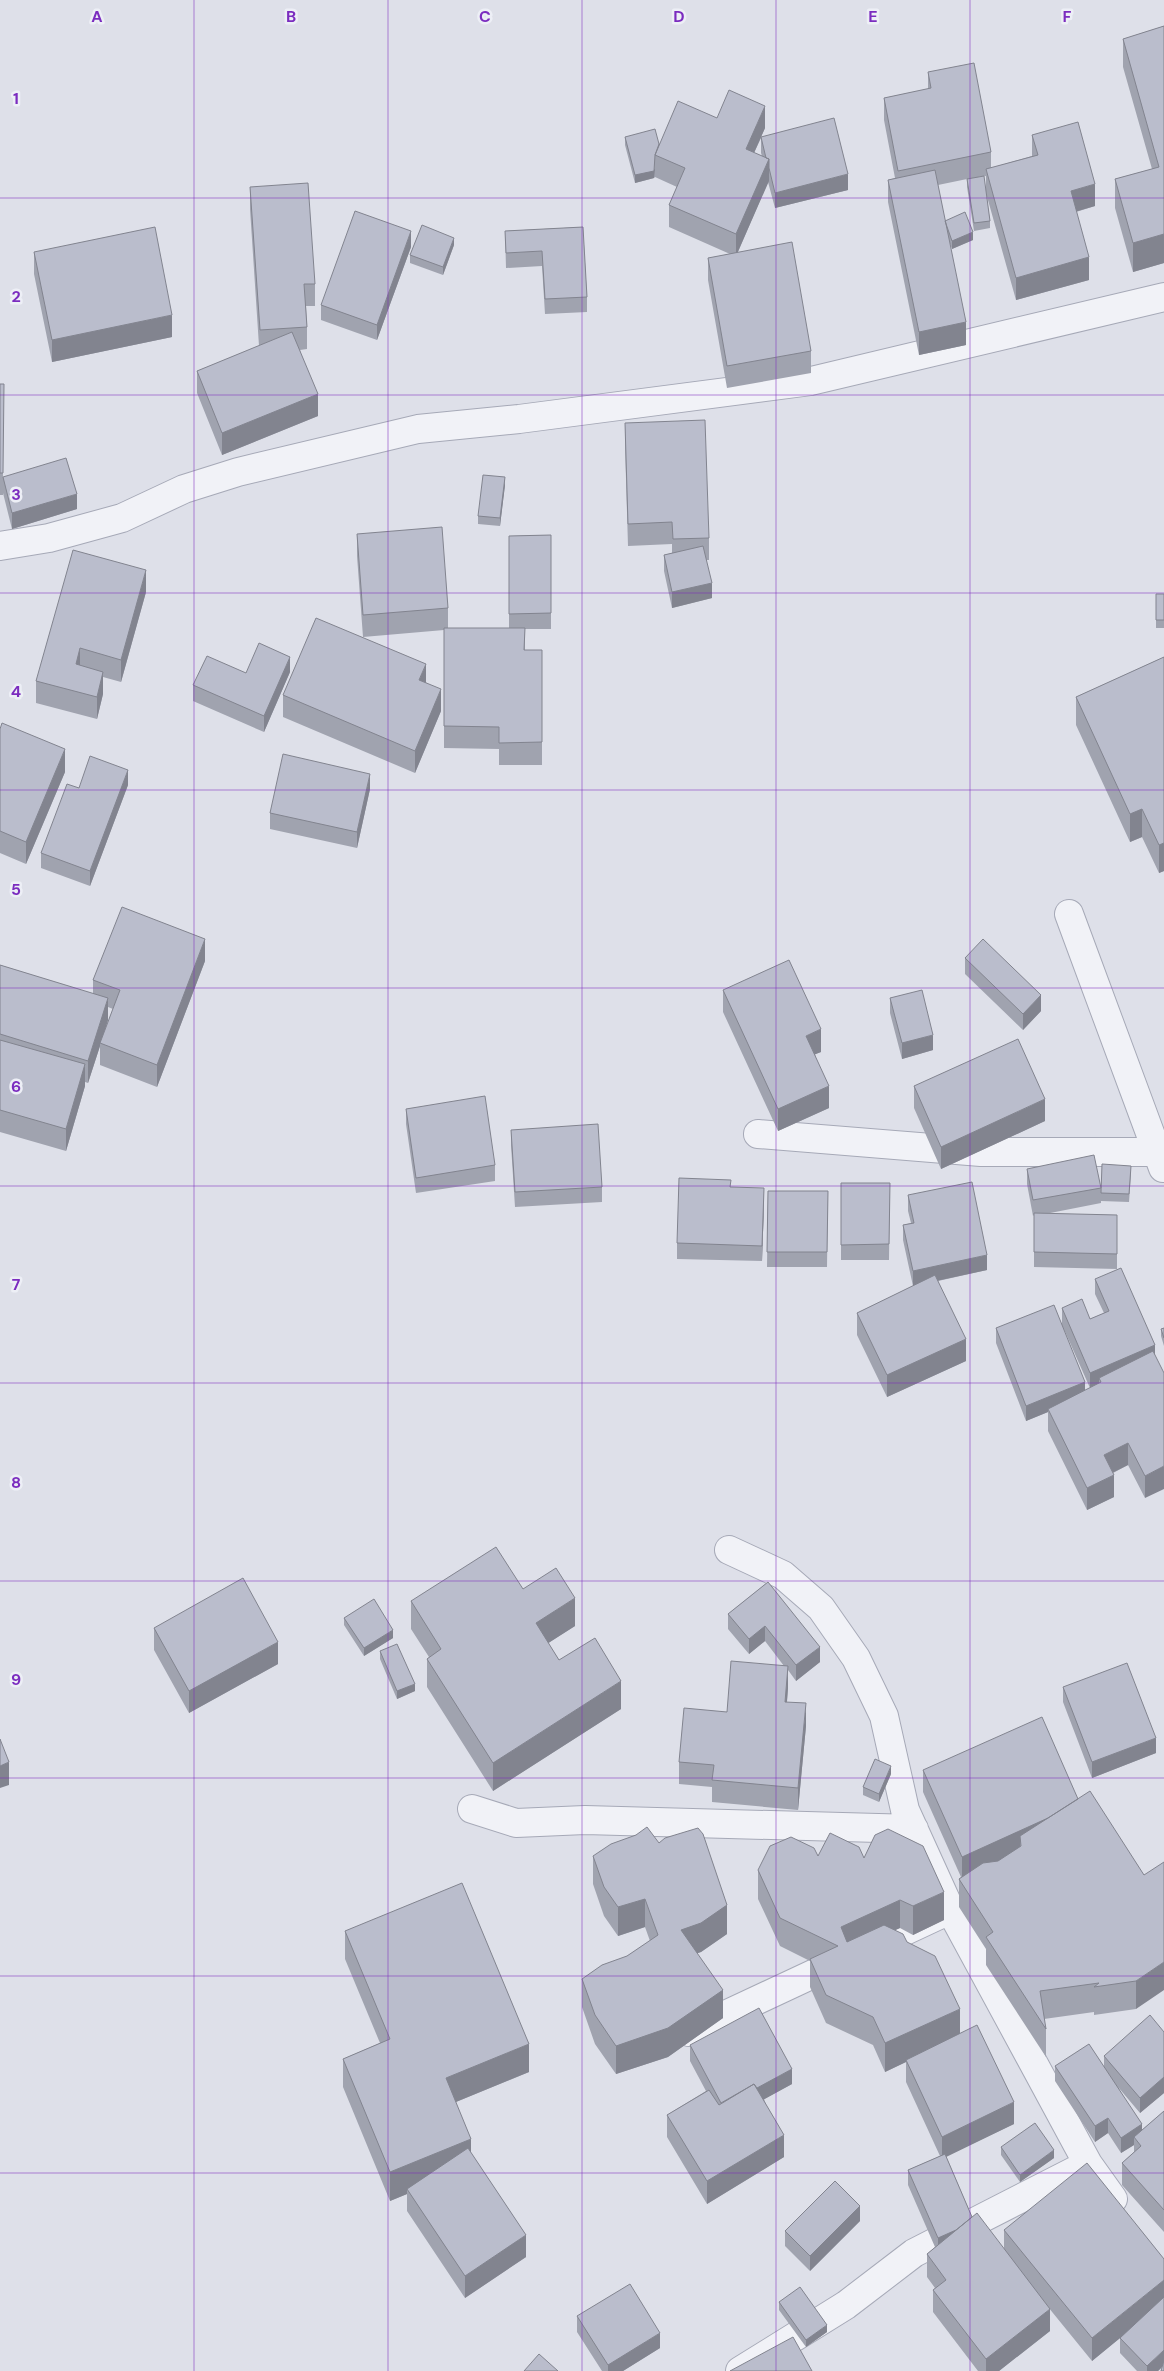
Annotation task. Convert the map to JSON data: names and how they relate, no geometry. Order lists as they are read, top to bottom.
{
  "grid": {
    "columns": [
      "A",
      "B",
      "C",
      "D",
      "E",
      "F"
    ],
    "rows": [
      "1",
      "2",
      "3",
      "4",
      "5",
      "6",
      "7",
      "8",
      "9"
    ]
  }
}
